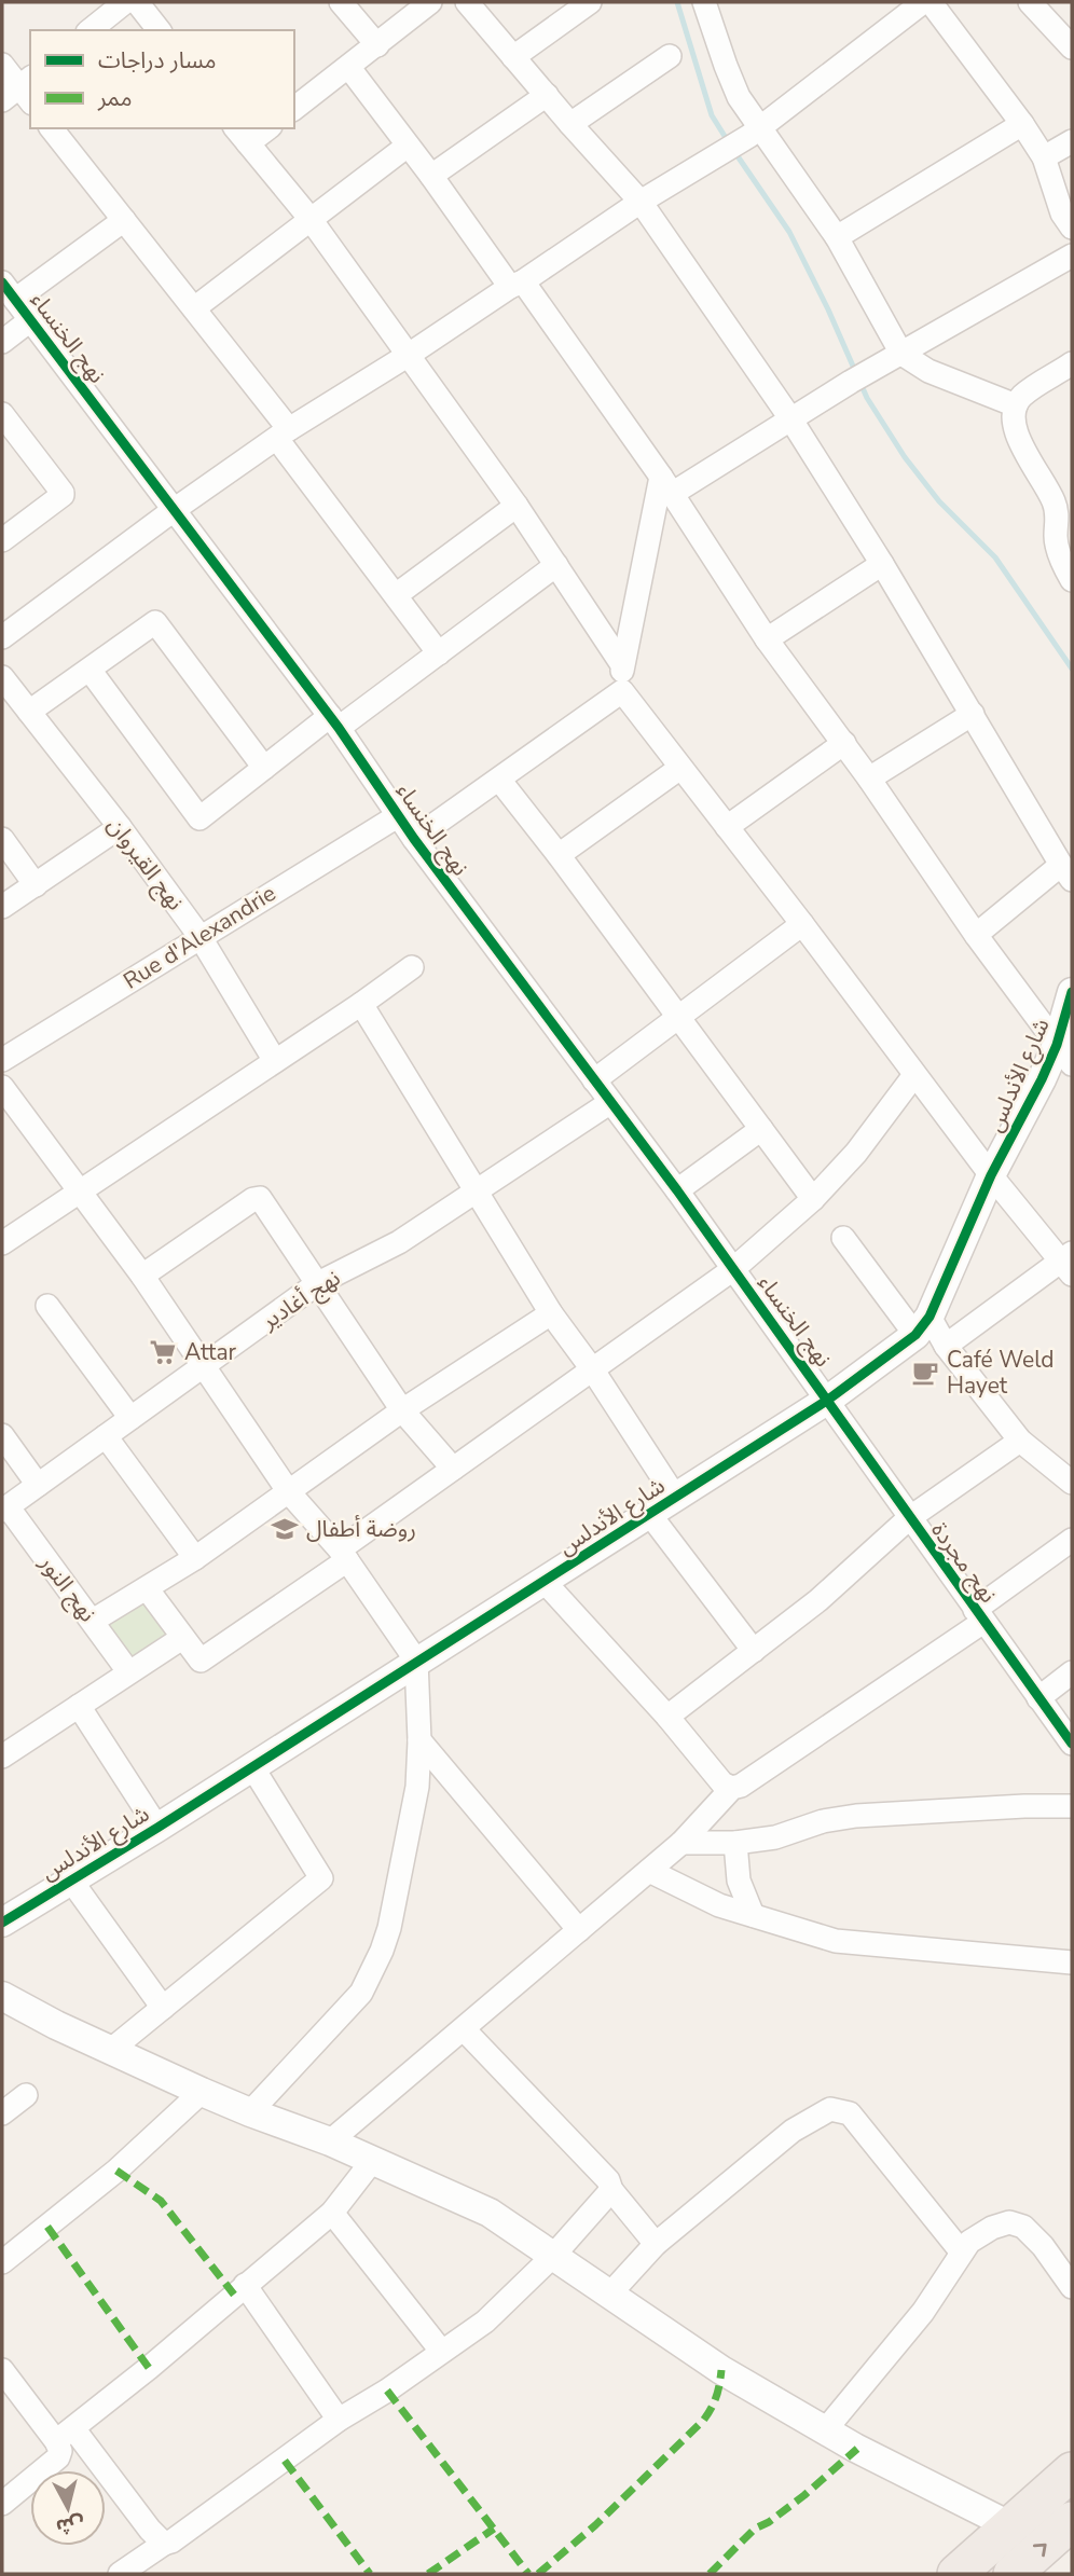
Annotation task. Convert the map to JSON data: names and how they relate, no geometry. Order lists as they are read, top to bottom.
{
  "streets": {
    "street": [
      "نهج الخنساء",
      "نهج القيروان",
      "Rue d'Alexandrie",
      "شارع الأندلس",
      "نهج أغادير",
      "نهج مجردة",
      "نهج النور"
    ]
  },
  "crossings": [
    ["نهج الخنساء", "Rue d'Alexandrie"],
    ["نهج الخنساء", "شارع الأندلس"],
    ["نهج الخنساء", "نهج أغادير"],
    ["نهج الخنساء", "نهج مجردة"],
    ["نهج القيروان", "Rue d'Alexandrie"],
    ["شارع الأندلس", "نهج مجردة"],
    ["نهج أغادير", "نهج النور"]
  ],
  "places": {
    "supermarket": ["Attar"],
    "cafe": ["Café Weld Hayet"],
    "school or university": ["روضة أطفال"]
  },
  "legend": ["مسار دراجات", "ممر"],
  "north": "bottom"
}
